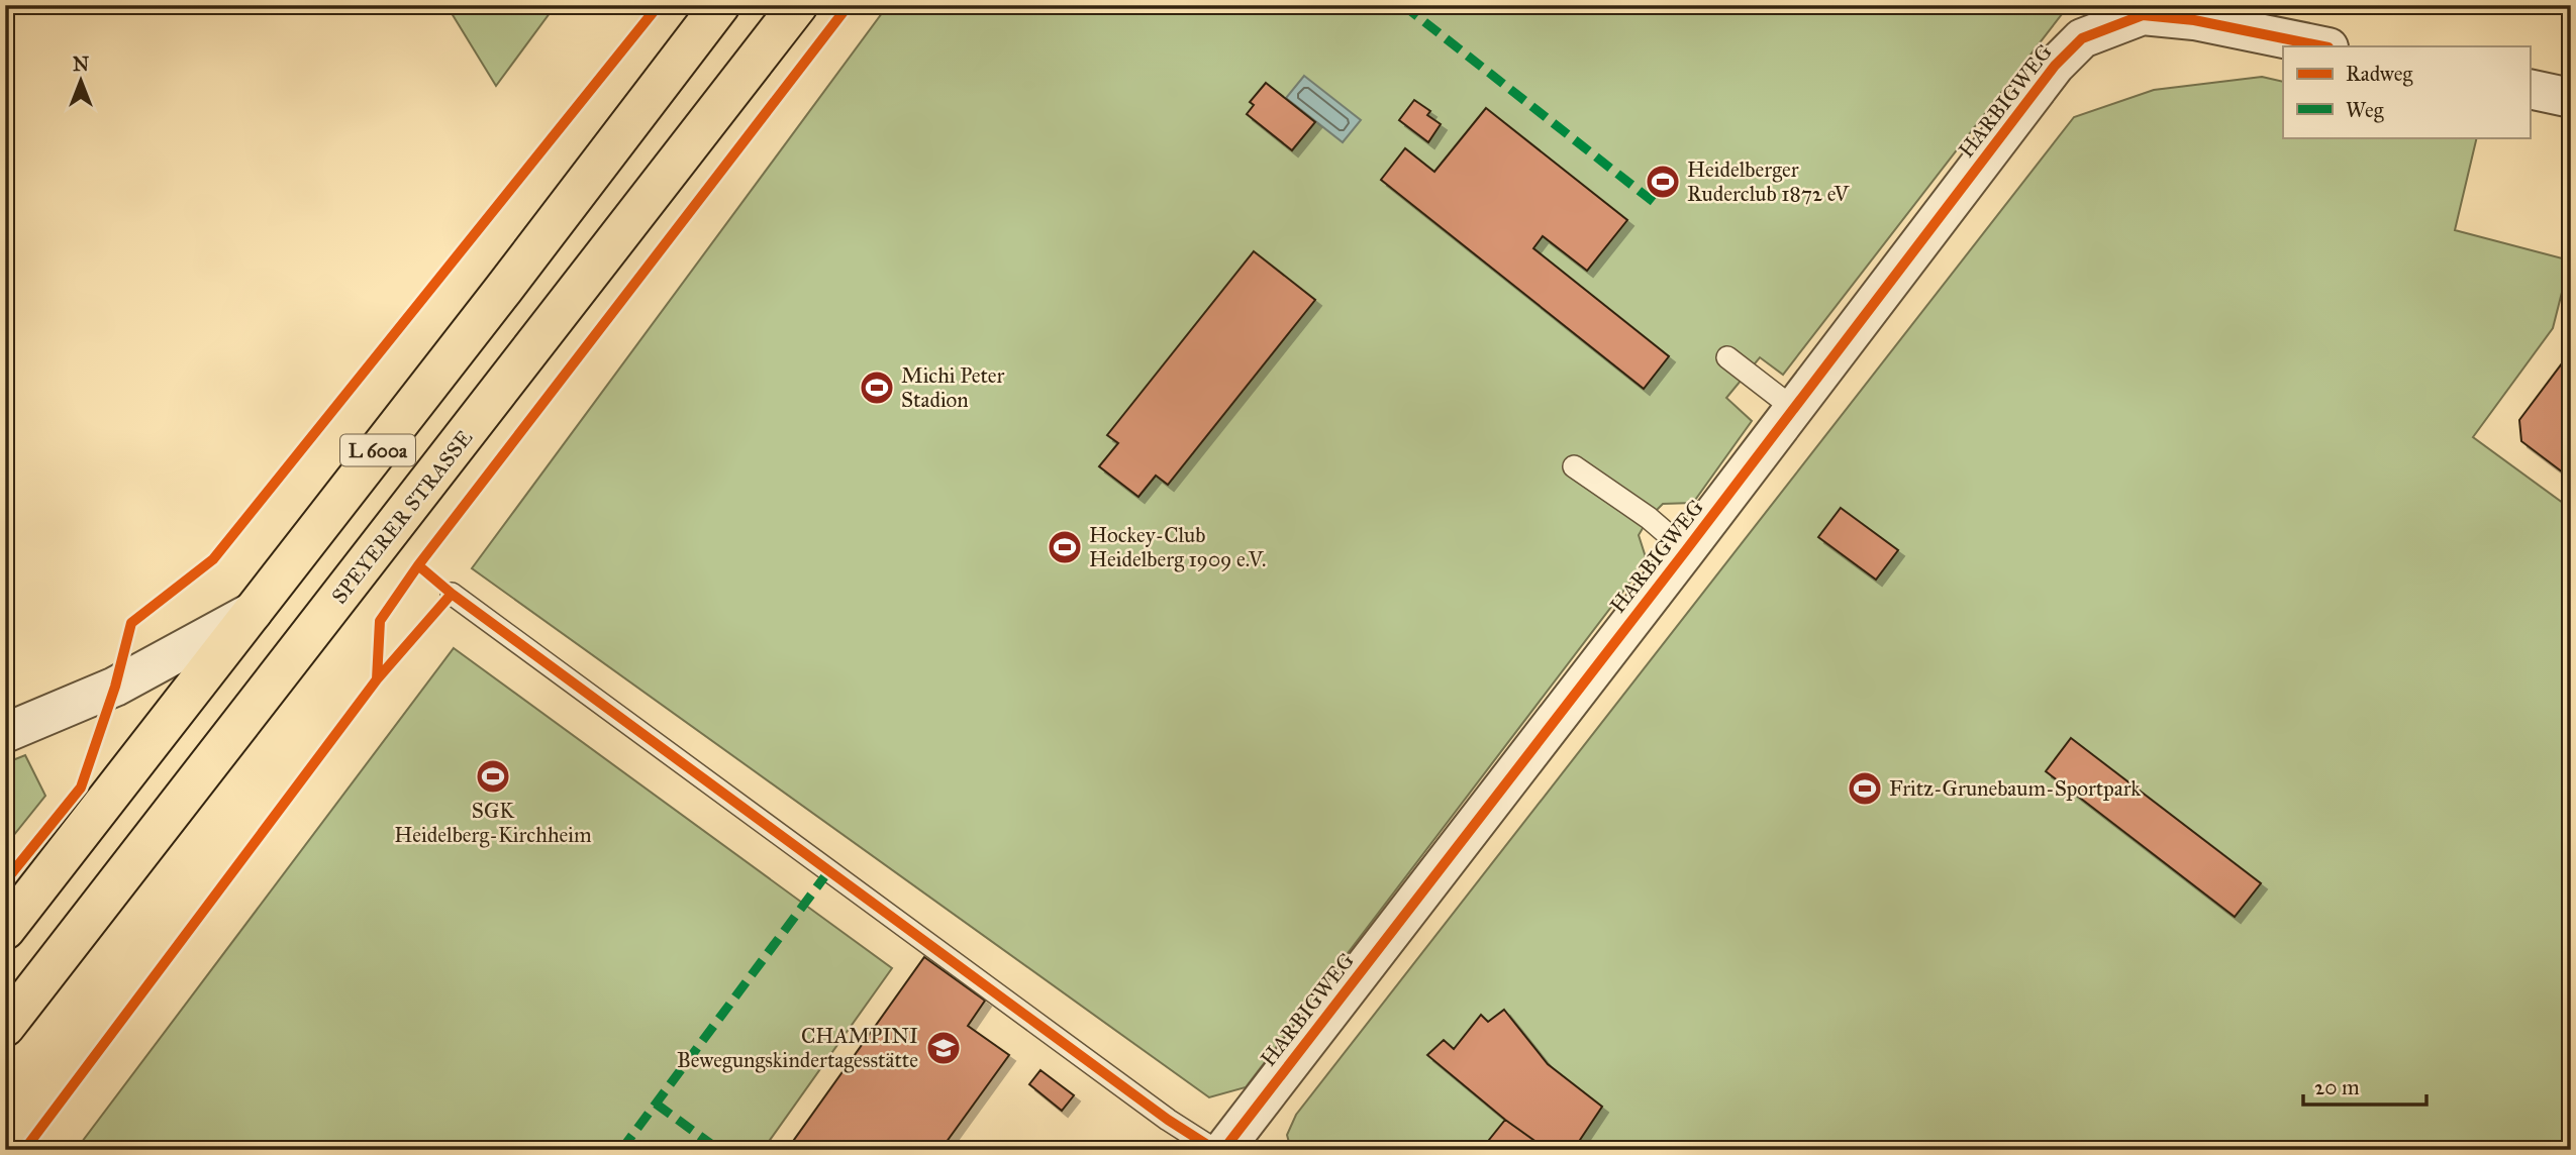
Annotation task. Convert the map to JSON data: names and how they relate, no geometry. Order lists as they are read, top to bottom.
{
  "streets": {
    "main road": ["L 600a", "SPEYERER STRASSE"],
    "street": ["HARBIGWEG"]
  },
  "places": {
    "sports": [
      "Heidelberger Ruderclub 1872 eV",
      "Michi Peter Stadion",
      "Hockey-Club Heidelberg 1909 e.V.",
      "SGK Heidelberg-Kirchheim",
      "Fritz-Grunebaum-Sportpark"
    ],
    "school or university": ["CHAMPINI Bewegungskindertagesstätte"]
  },
  "legend": ["Radweg", "Weg"],
  "scale_bar": "20 m",
  "north": "top"
}
